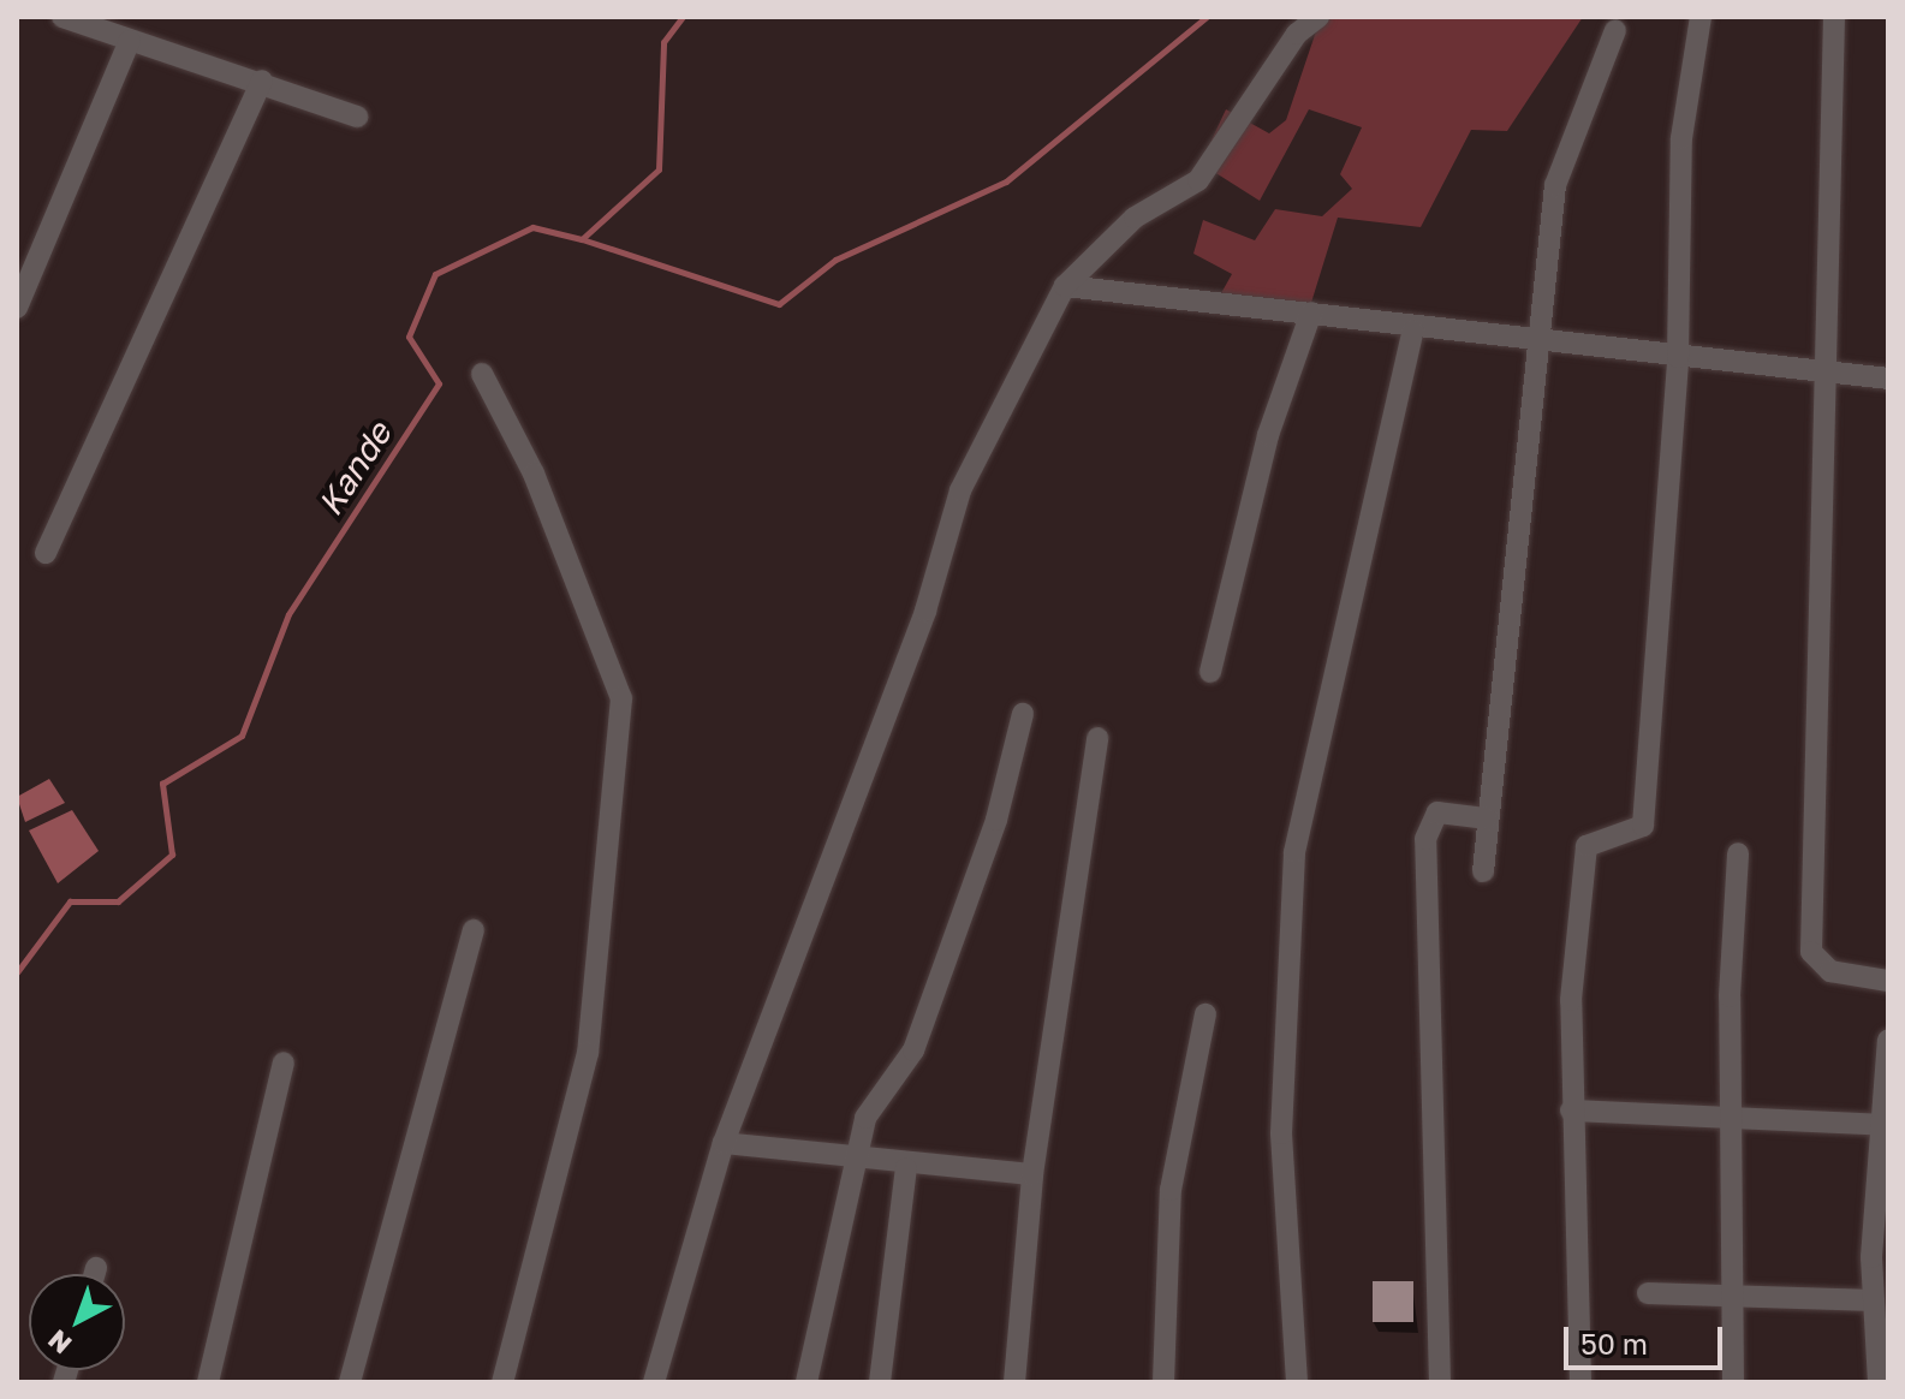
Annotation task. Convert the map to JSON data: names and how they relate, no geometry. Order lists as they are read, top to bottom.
{
  "water": ["Kande"],
  "scale_bar": "50 m",
  "north": "bottom left"
}
